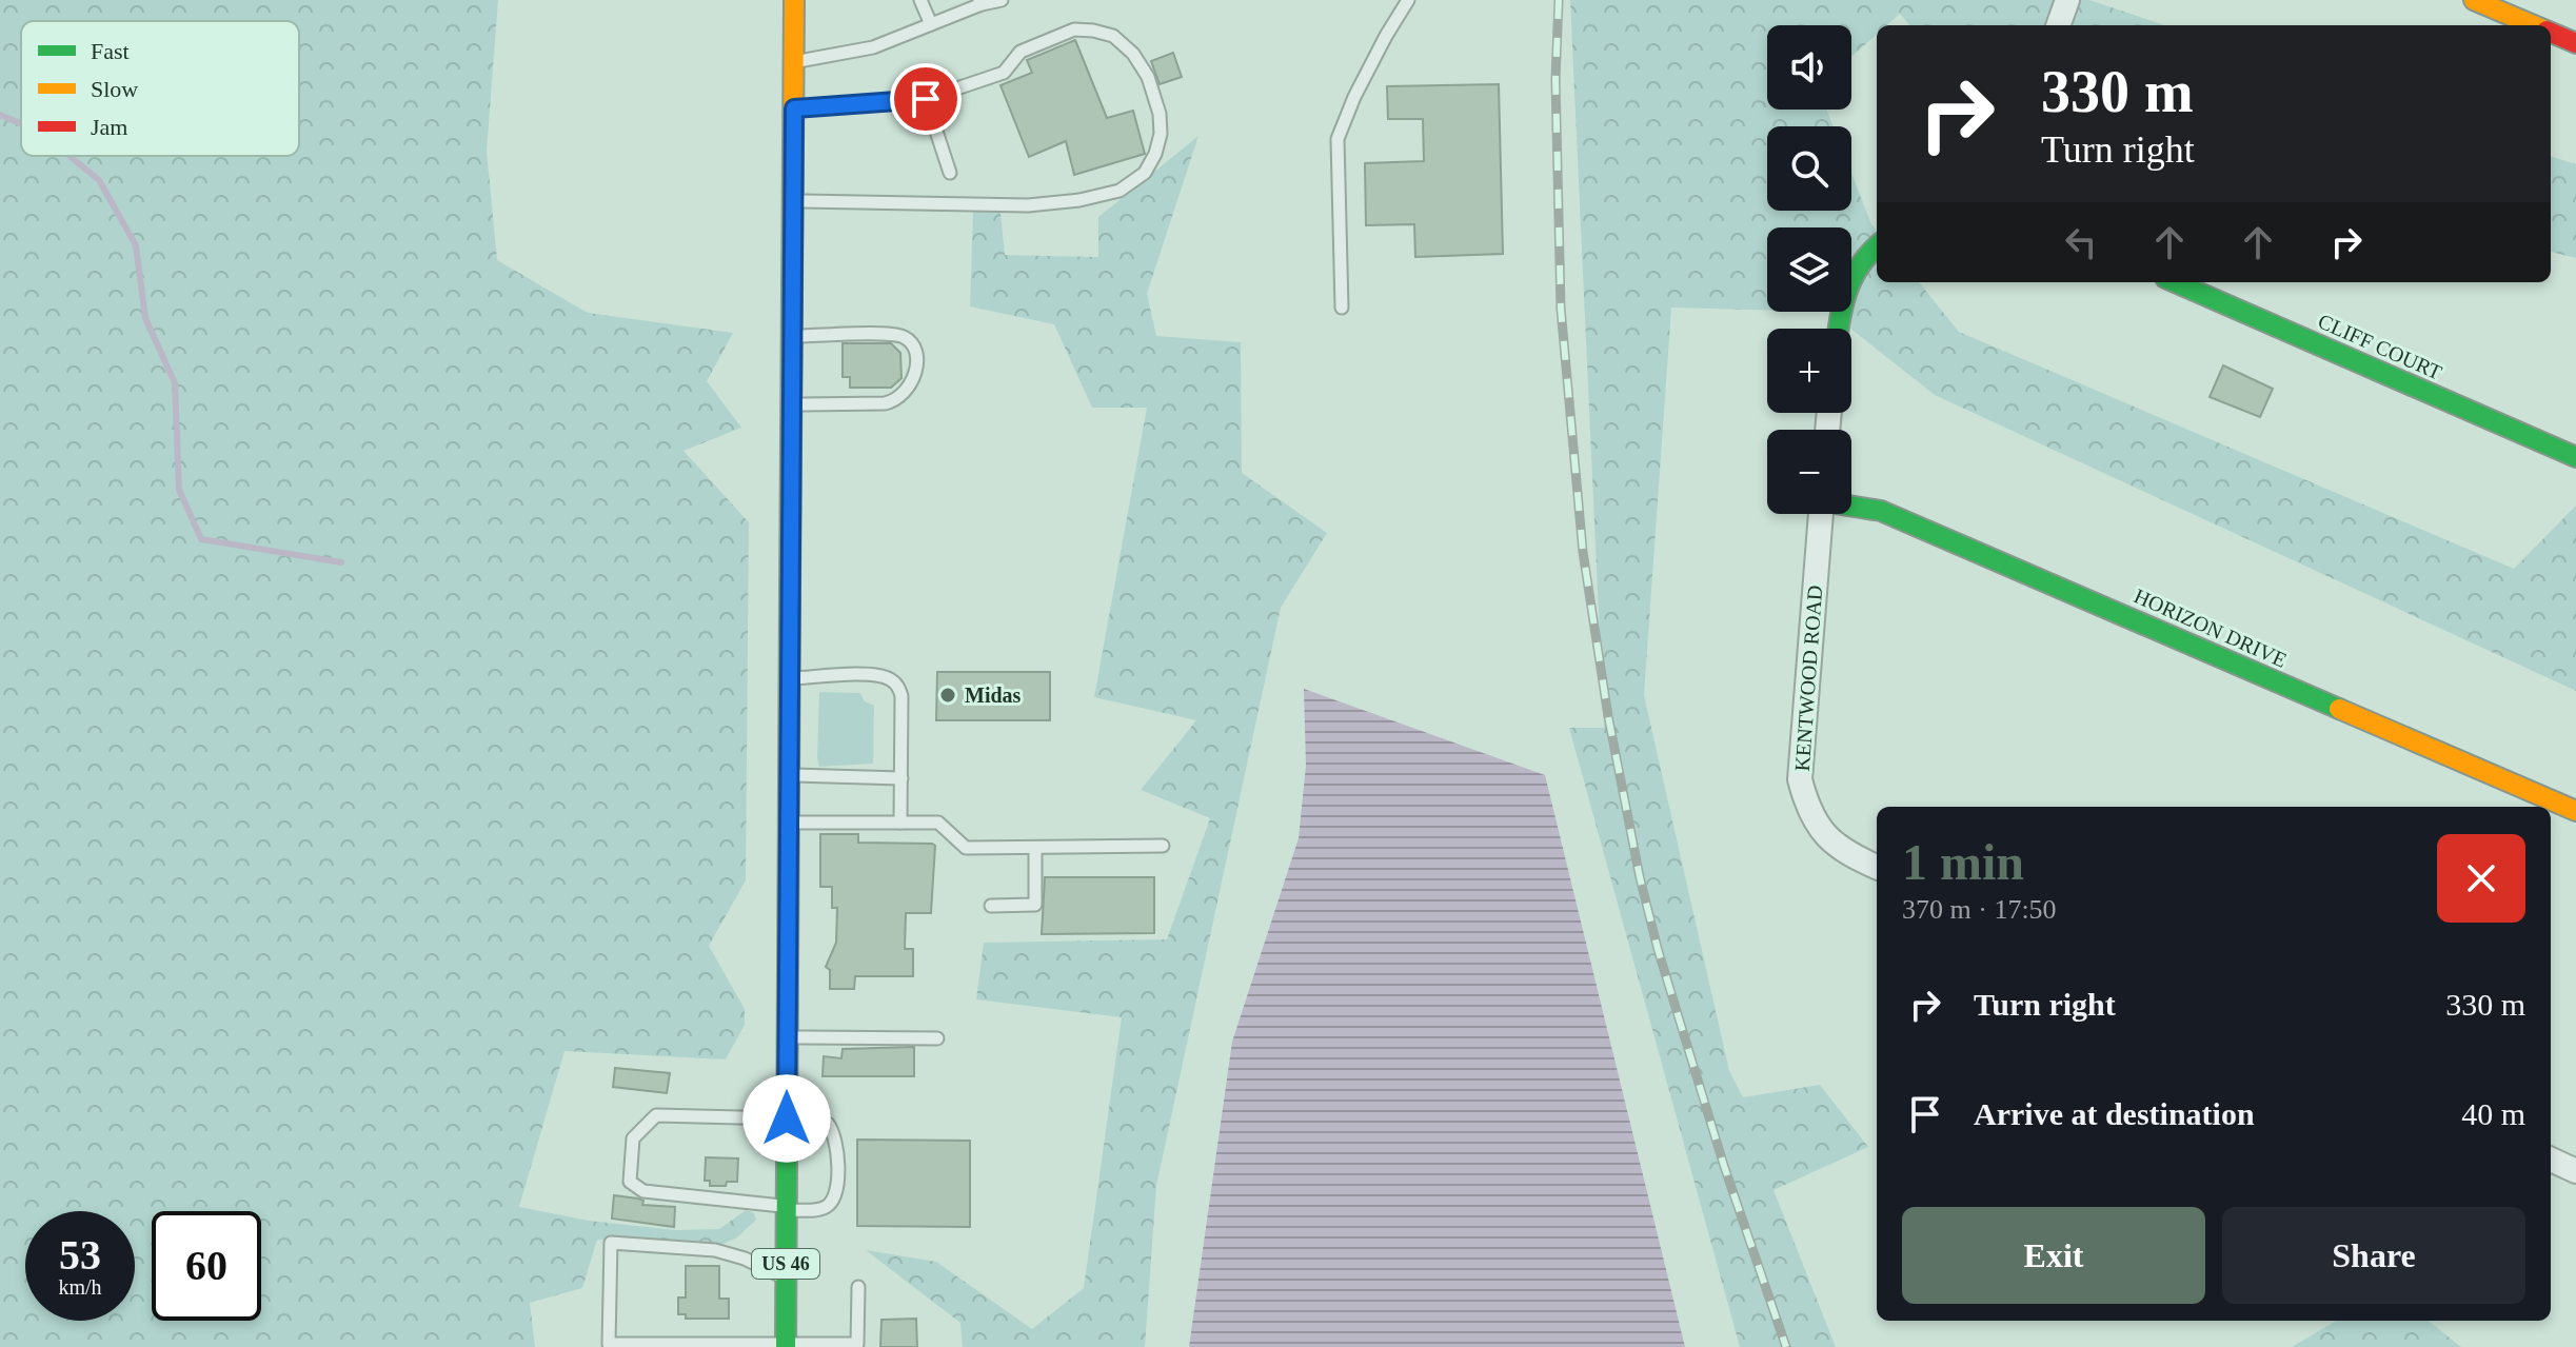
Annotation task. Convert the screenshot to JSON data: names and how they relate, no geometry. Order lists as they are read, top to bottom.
{
  "streets": {
    "main road": ["CLIFF COURT", "HORIZON DRIVE", "US 46"],
    "street": ["KENTWOOD ROAD"]
  },
  "places": ["Midas"],
  "legend": ["Fast", "Slow", "Jam"],
  "page": {
    "map_buttons": ["+", "−"],
    "turn": ["330 m", "Turn right"],
    "heading": ["1 min", "370 m · 17:50"],
    "list": [
      {
        "name": "Turn right",
        "value": "330 m"
      },
      {
        "name": "Arrive at destination",
        "value": "40 m"
      }
    ],
    "buttons": ["Exit", "Share"],
    "speed": "53 km/h",
    "limit": "60"
  }
}
